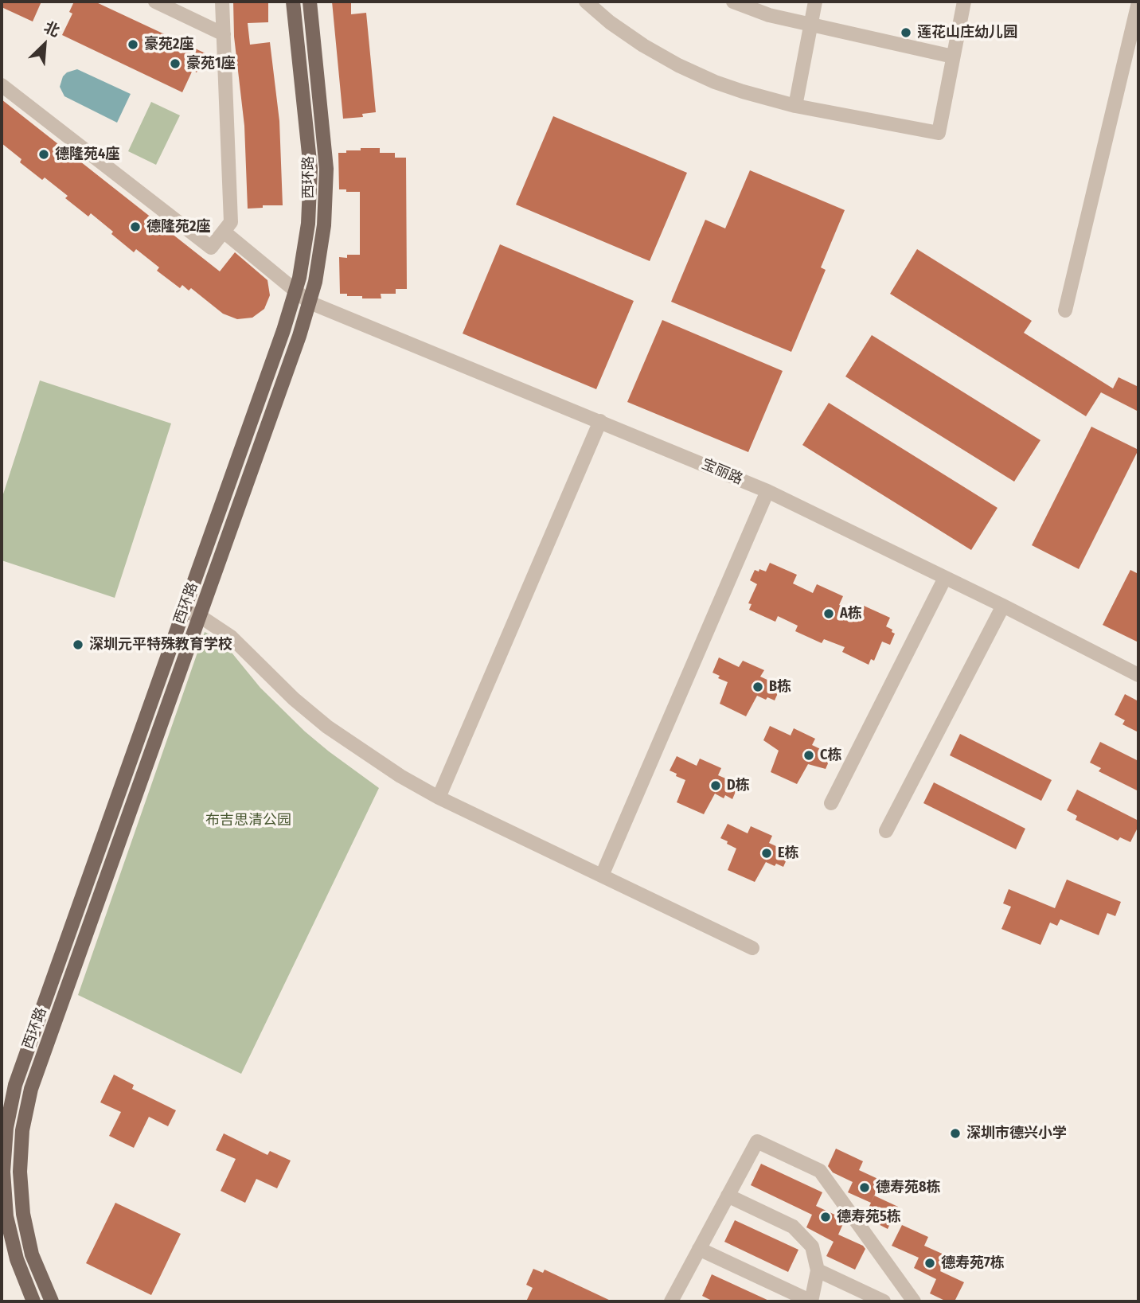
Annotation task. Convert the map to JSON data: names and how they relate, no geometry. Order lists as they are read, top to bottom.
{
  "streets": {
    "main road": ["西环路"],
    "street": ["宝丽路"]
  },
  "crossings": [
    ["西环路", "宝丽路"]
  ],
  "parks": ["布吉思清公园"],
  "places": [
    "莲花山庄幼儿园",
    "豪苑2座",
    "豪苑1座",
    "德隆苑4座",
    "德隆苑2座",
    "A栋",
    "深圳元平特殊教育学校",
    "B栋",
    "C栋",
    "D栋",
    "E栋",
    "深圳市德兴小学",
    "德寿苑8栋",
    "德寿苑5栋",
    "德寿苑7栋"
  ],
  "north": "top right"
}
